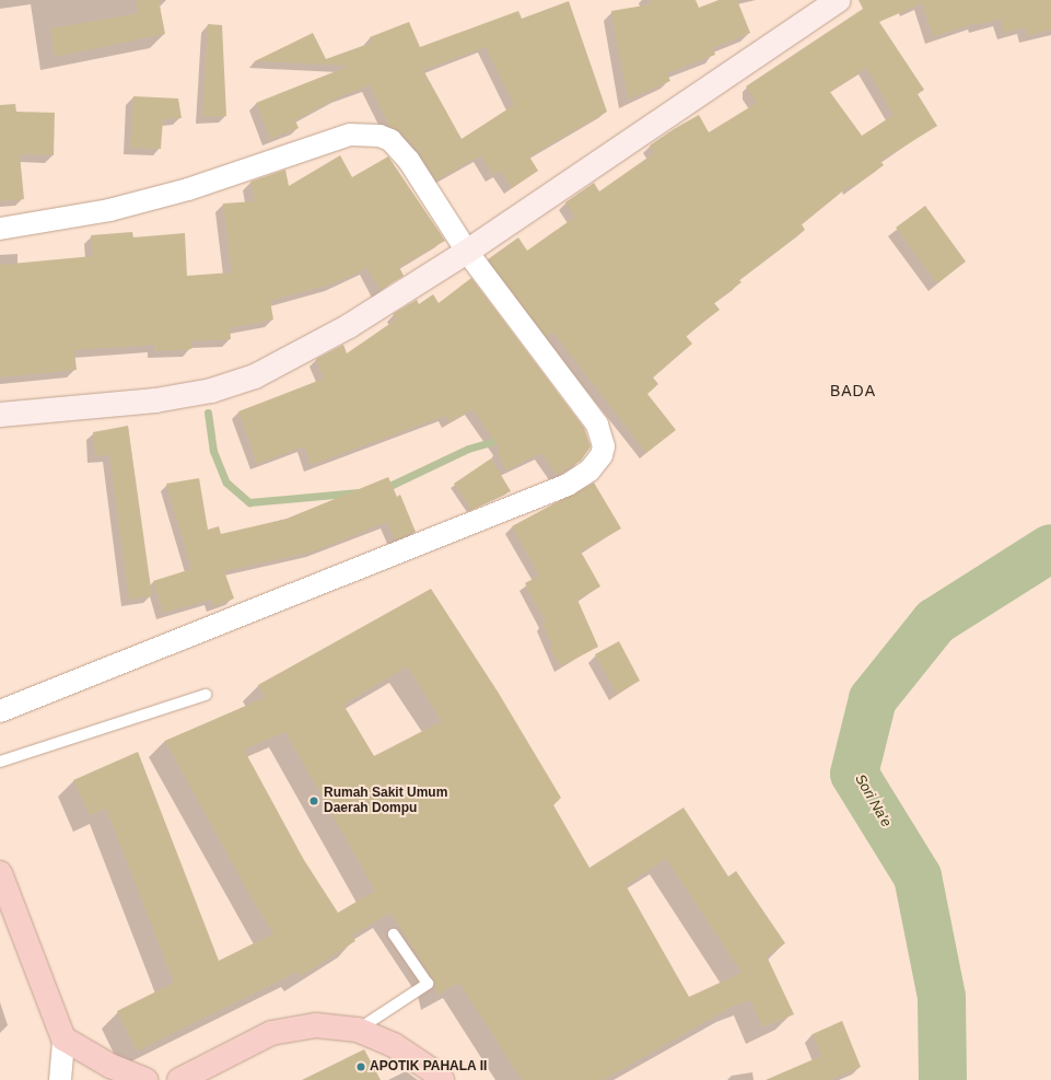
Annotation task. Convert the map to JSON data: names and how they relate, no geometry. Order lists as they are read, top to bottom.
{
  "districts": ["BADA"],
  "water": ["Sori Na'e"],
  "places": ["Rumah Sakit Umum Daerah Dompu", "APOTIK PAHALA II"]
}
